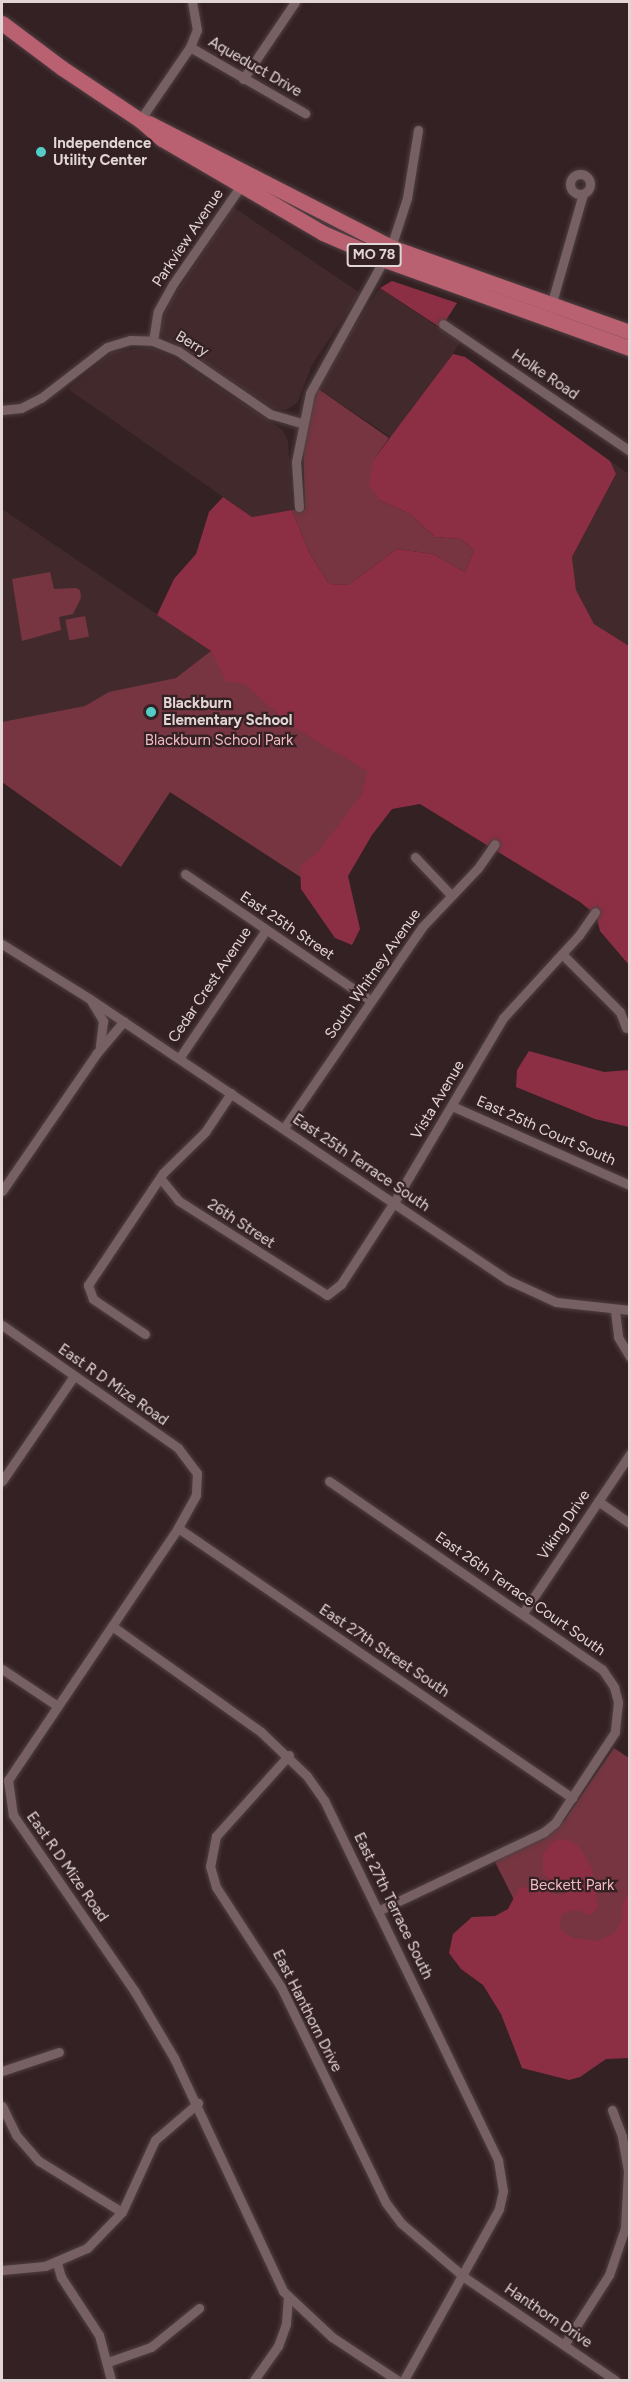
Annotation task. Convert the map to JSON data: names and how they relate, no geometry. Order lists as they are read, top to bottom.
{
  "streets": {
    "main road": ["MO 78"],
    "street": [
      "Aqueduct Drive",
      "Parkview Avenue",
      "Berry",
      "Holke Road",
      "East 25th Street",
      "South Whitney Avenue",
      "Cedar Crest Avenue",
      "Vista Avenue",
      "East 25th Court South",
      "East 25th Terrace South",
      "26th Street",
      "East R D Mize Road",
      "Viking Drive",
      "East 26th Terrace Court South",
      "East 27th Street South",
      "East 27th Terrace South",
      "East Hanthorn Drive",
      "Hanthorn Drive"
    ]
  },
  "crossings": [
    ["Parkview Avenue", "MO 78"],
    ["Parkview Avenue", "Berry"],
    ["East 25th Street", "South Whitney Avenue"],
    ["East 25th Street", "Cedar Crest Avenue"],
    ["South Whitney Avenue", "East 25th Terrace South"],
    ["Cedar Crest Avenue", "East 25th Terrace South"],
    ["Vista Avenue", "East 25th Court South"],
    ["Vista Avenue", "East 25th Terrace South"],
    ["Vista Avenue", "26th Street"],
    ["East R D Mize Road", "East 27th Street South"],
    ["East R D Mize Road", "East 27th Terrace South"],
    ["Viking Drive", "East 26th Terrace Court South"],
    ["East 26th Terrace Court South", "East 27th Street South"],
    ["East 26th Terrace Court South", "East 27th Terrace South"],
    ["East 27th Terrace South", "East Hanthorn Drive"],
    ["East 27th Terrace South", "Hanthorn Drive"],
    ["East Hanthorn Drive", "Hanthorn Drive"]
  ],
  "parks": ["Blackburn School Park", "Beckett Park"],
  "places": ["Independence Utility Center", "Blackburn Elementary School"]
}
